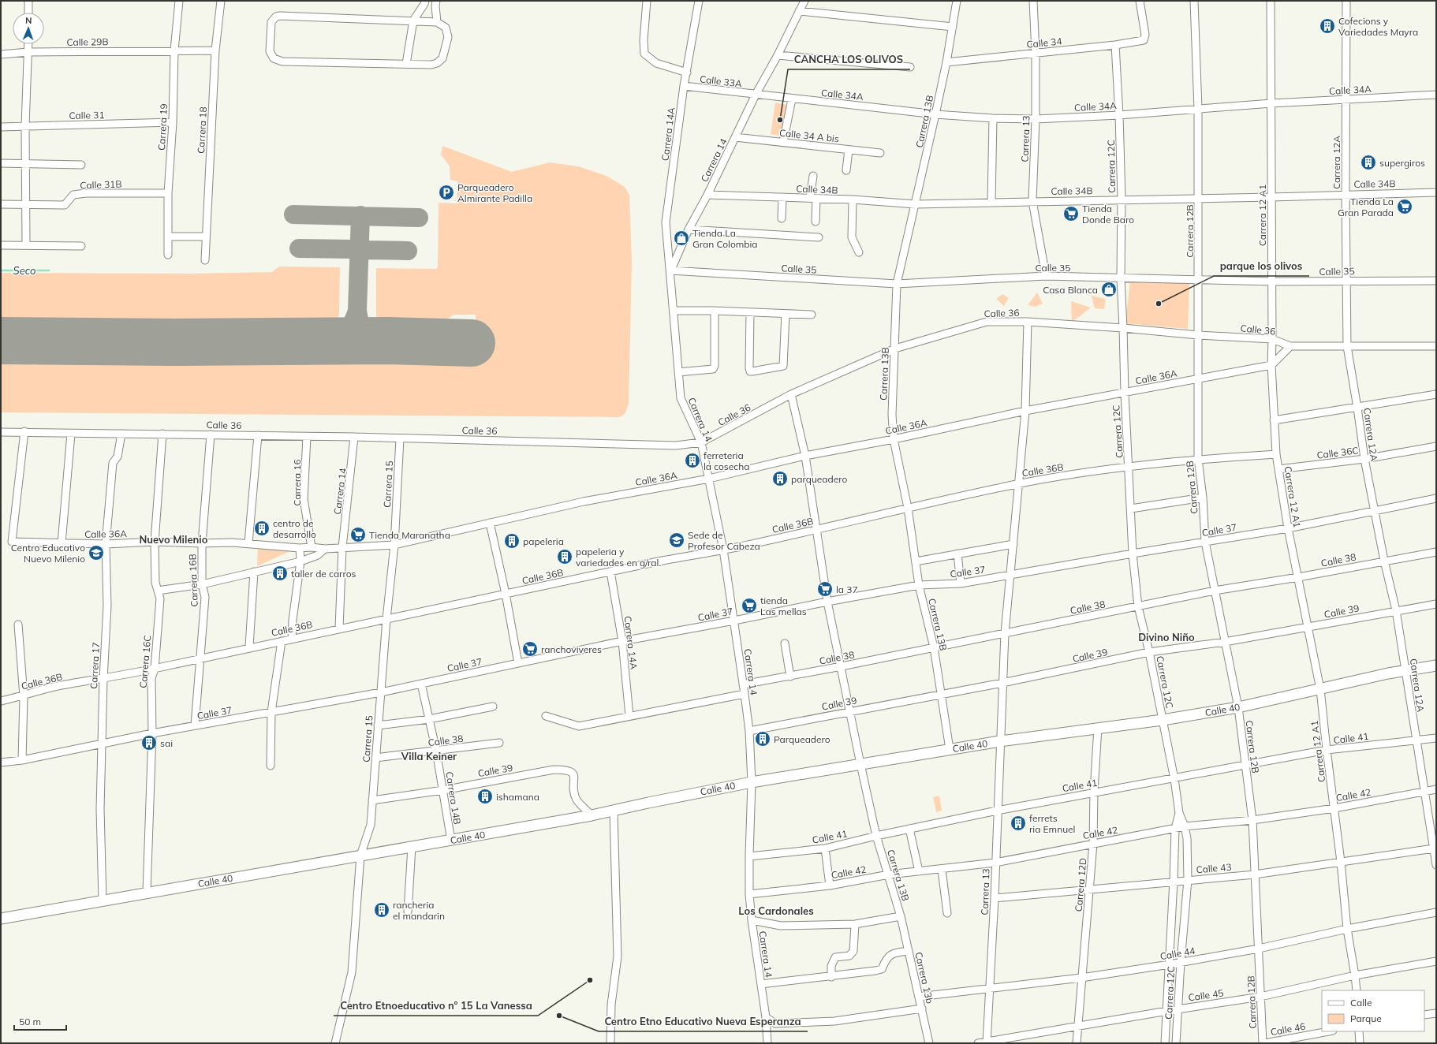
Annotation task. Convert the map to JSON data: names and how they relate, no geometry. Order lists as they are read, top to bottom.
{
  "streets": {
    "street": [
      "Calle 29B",
      "Calle 34",
      "Calle 33A",
      "Calle 34A",
      "Calle 31",
      "Carrera 13B",
      "Carrera 19",
      "Carrera 18",
      "Carrera 14A",
      "Calle 34 A bis",
      "Carrera 13",
      "Carrera 14",
      "Carrera 12A",
      "Carrera 12C",
      "Calle 34B",
      "Calle 31B",
      "Carrera 12 A1",
      "Carrera 12B",
      "Calle 35",
      "Calle 36",
      "Calle 36A",
      "Calle 36C",
      "Calle 36B",
      "Carrera 16",
      "Carrera 15",
      "Calle 37",
      "Calle 38",
      "Carrera 16B",
      "Calle 39",
      "Carrera 16C",
      "Carrera 17",
      "Calle 40",
      "Calle 41",
      "Calle 42",
      "Carrera 14B",
      "Calle 43",
      "Carrera 12D",
      "Calle 44",
      "Carrera 13b",
      "Calle 45",
      "Calle 46"
    ]
  },
  "crossings": [
    ["Calle 29B", "Carrera 19"],
    ["Calle 29B", "Carrera 18"],
    ["Calle 34", "Carrera 13B"],
    ["Calle 34", "Carrera 13"],
    ["Calle 34", "Carrera 12C"],
    ["Calle 33A", "Calle 34A"],
    ["Calle 33A", "Carrera 14A"],
    ["Calle 33A", "Carrera 14"],
    ["Calle 34A", "Carrera 13B"],
    ["Calle 34A", "Carrera 13"],
    ["Calle 34A", "Carrera 14"],
    ["Calle 34A", "Carrera 12A"],
    ["Calle 34A", "Carrera 12C"],
    ["Calle 34A", "Carrera 12 A1"],
    ["Calle 34A", "Carrera 12B"],
    ["Calle 31", "Carrera 19"],
    ["Carrera 13B", "Calle 34B"],
    ["Carrera 13B", "Calle 35"],
    ["Carrera 13B", "Calle 36"],
    ["Carrera 13B", "Calle 36A"],
    ["Carrera 13B", "Calle 36B"],
    ["Carrera 13B", "Calle 37"],
    ["Carrera 13B", "Calle 38"],
    ["Carrera 13B", "Calle 39"],
    ["Carrera 13B", "Calle 40"],
    ["Carrera 13B", "Calle 41"],
    ["Carrera 13B", "Calle 42"],
    ["Carrera 13B", "Carrera 13b"],
    ["Carrera 19", "Calle 31B"],
    ["Carrera 14A", "Carrera 14"],
    ["Carrera 14A", "Calle 35"],
    ["Carrera 14A", "Calle 36B"],
    ["Carrera 14A", "Calle 37"],
    ["Calle 34 A bis", "Carrera 14"],
    ["Carrera 13", "Calle 34B"],
    ["Carrera 13", "Calle 35"],
    ["Carrera 13", "Calle 36"],
    ["Carrera 13", "Calle 36A"],
    ["Carrera 13", "Calle 36B"],
    ["Carrera 13", "Calle 37"],
    ["Carrera 13", "Calle 38"],
    ["Carrera 13", "Calle 39"],
    ["Carrera 13", "Calle 40"],
    ["Carrera 13", "Calle 41"],
    ["Carrera 13", "Calle 42"],
    ["Carrera 13", "Calle 43"],
    ["Carrera 13", "Calle 44"],
    ["Carrera 13", "Calle 45"],
    ["Carrera 14", "Calle 34B"],
    ["Carrera 14", "Calle 35"],
    ["Carrera 14", "Calle 36"],
    ["Carrera 14", "Calle 36A"],
    ["Carrera 14", "Calle 36B"],
    ["Carrera 14", "Calle 37"],
    ["Carrera 14", "Calle 38"],
    ["Carrera 14", "Calle 39"],
    ["Carrera 14", "Calle 40"],
    ["Carrera 14", "Calle 41"],
    ["Carrera 14", "Calle 42"],
    ["Carrera 12A", "Calle 34B"],
    ["Carrera 12A", "Calle 35"],
    ["Carrera 12A", "Calle 36"],
    ["Carrera 12A", "Calle 36C"],
    ["Carrera 12A", "Calle 37"],
    ["Carrera 12A", "Calle 38"],
    ["Carrera 12A", "Calle 39"],
    ["Carrera 12A", "Calle 40"],
    ["Carrera 12A", "Calle 41"],
    ["Carrera 12A", "Calle 42"],
    ["Carrera 12A", "Calle 43"],
    ["Carrera 12C", "Calle 34B"],
    ["Carrera 12C", "Calle 35"],
    ["Carrera 12C", "Calle 36"],
    ["Carrera 12C", "Calle 36A"],
    ["Carrera 12C", "Calle 36B"],
    ["Carrera 12C", "Calle 37"],
    ["Carrera 12C", "Calle 38"],
    ["Carrera 12C", "Calle 39"],
    ["Carrera 12C", "Calle 40"],
    ["Carrera 12C", "Calle 41"],
    ["Carrera 12C", "Calle 42"],
    ["Carrera 12C", "Calle 43"],
    ["Carrera 12C", "Calle 44"],
    ["Carrera 12C", "Calle 45"],
    ["Calle 34B", "Carrera 12 A1"],
    ["Calle 34B", "Carrera 12B"],
    ["Carrera 12 A1", "Calle 35"],
    ["Carrera 12 A1", "Calle 36"],
    ["Carrera 12 A1", "Calle 36A"],
    ["Carrera 12 A1", "Calle 36C"],
    ["Carrera 12 A1", "Calle 36B"],
    ["Carrera 12 A1", "Calle 37"],
    ["Carrera 12 A1", "Calle 38"],
    ["Carrera 12 A1", "Calle 39"],
    ["Carrera 12 A1", "Calle 40"],
    ["Carrera 12 A1", "Calle 41"],
    ["Carrera 12 A1", "Calle 42"],
    ["Carrera 12 A1", "Calle 43"],
    ["Carrera 12 A1", "Calle 44"],
    ["Carrera 12 A1", "Calle 45"],
    ["Carrera 12B", "Calle 35"],
    ["Carrera 12B", "Calle 36"],
    ["Carrera 12B", "Calle 36A"],
    ["Carrera 12B", "Calle 36B"],
    ["Carrera 12B", "Calle 37"],
    ["Carrera 12B", "Calle 38"],
    ["Carrera 12B", "Calle 39"],
    ["Carrera 12B", "Calle 40"],
    ["Carrera 12B", "Calle 41"],
    ["Carrera 12B", "Calle 42"],
    ["Carrera 12B", "Calle 43"],
    ["Carrera 12B", "Calle 44"],
    ["Carrera 12B", "Calle 45"],
    ["Carrera 12B", "Calle 46"],
    ["Calle 36", "Calle 36A"],
    ["Calle 36", "Carrera 16"],
    ["Calle 36", "Carrera 15"],
    ["Calle 36", "Carrera 16B"],
    ["Calle 36", "Carrera 16C"],
    ["Calle 36", "Carrera 17"],
    ["Calle 36A", "Carrera 16"],
    ["Calle 36A", "Carrera 15"],
    ["Calle 36A", "Carrera 16B"],
    ["Calle 36A", "Carrera 16C"],
    ["Calle 36A", "Carrera 17"],
    ["Calle 36B", "Carrera 15"],
    ["Calle 36B", "Carrera 16B"],
    ["Calle 36B", "Carrera 16C"],
    ["Calle 36B", "Carrera 17"],
    ["Carrera 15", "Calle 37"],
    ["Carrera 15", "Calle 38"],
    ["Carrera 15", "Calle 39"],
    ["Carrera 15", "Calle 40"],
    ["Calle 37", "Carrera 16B"],
    ["Calle 37", "Carrera 16C"],
    ["Calle 37", "Carrera 17"],
    ["Calle 37", "Carrera 14B"],
    ["Calle 38", "Carrera 14B"],
    ["Calle 39", "Calle 40"],
    ["Calle 39", "Carrera 14B"],
    ["Carrera 16C", "Calle 40"],
    ["Carrera 17", "Calle 40"],
    ["Calle 40", "Carrera 14B"],
    ["Calle 40", "Carrera 12D"],
    ["Calle 41", "Carrera 12D"],
    ["Calle 42", "Carrera 12D"],
    ["Calle 43", "Carrera 12D"],
    ["Carrera 12D", "Calle 44"],
    ["Carrera 12D", "Calle 45"],
    ["Calle 44", "Carrera 13b"]
  ],
  "districts": [
    "Nuevo Milenio",
    "Divino Niño",
    "Villa Keiner",
    "Los Cardonales"
  ],
  "water": ["Seco"],
  "places": {
    "building": [
      "Cofecions y Variedades Mayra",
      "supergiros",
      "ferreteria la cosecha",
      "parqueadero",
      "centro de desarrollo",
      "papeleria",
      "papeleria y variedades en g/ral.",
      "taller de carros",
      "Parqueadero",
      "sai",
      "ishamana",
      "ferrets ria Emnuel",
      "rancheria el mandarin"
    ],
    "other": [
      "CANCHA LOS OLIVOS",
      "parque los olivos",
      "Centro Etnoeducativo n° 15 La Vanessa",
      "Centro Etno Educativo Nueva Esperanza"
    ],
    "parking": ["Parqueadero Almirante Padilla"],
    "supermarket": [
      "Tienda La Gran Parada",
      "Tienda Donde Baro",
      "Tienda Maranatha",
      "la 37",
      "tienda Las mellas",
      "ranchoviveres"
    ],
    "shop": ["Tienda La Gran Colombia", "Casa Blanca"],
    "school or university": ["Sede de Profesor Cabeza", "Centro Educativo Nuevo Milenio"]
  },
  "legend": ["Calle", "Parque"],
  "scale_bar": "50 m",
  "north": "top"
}
